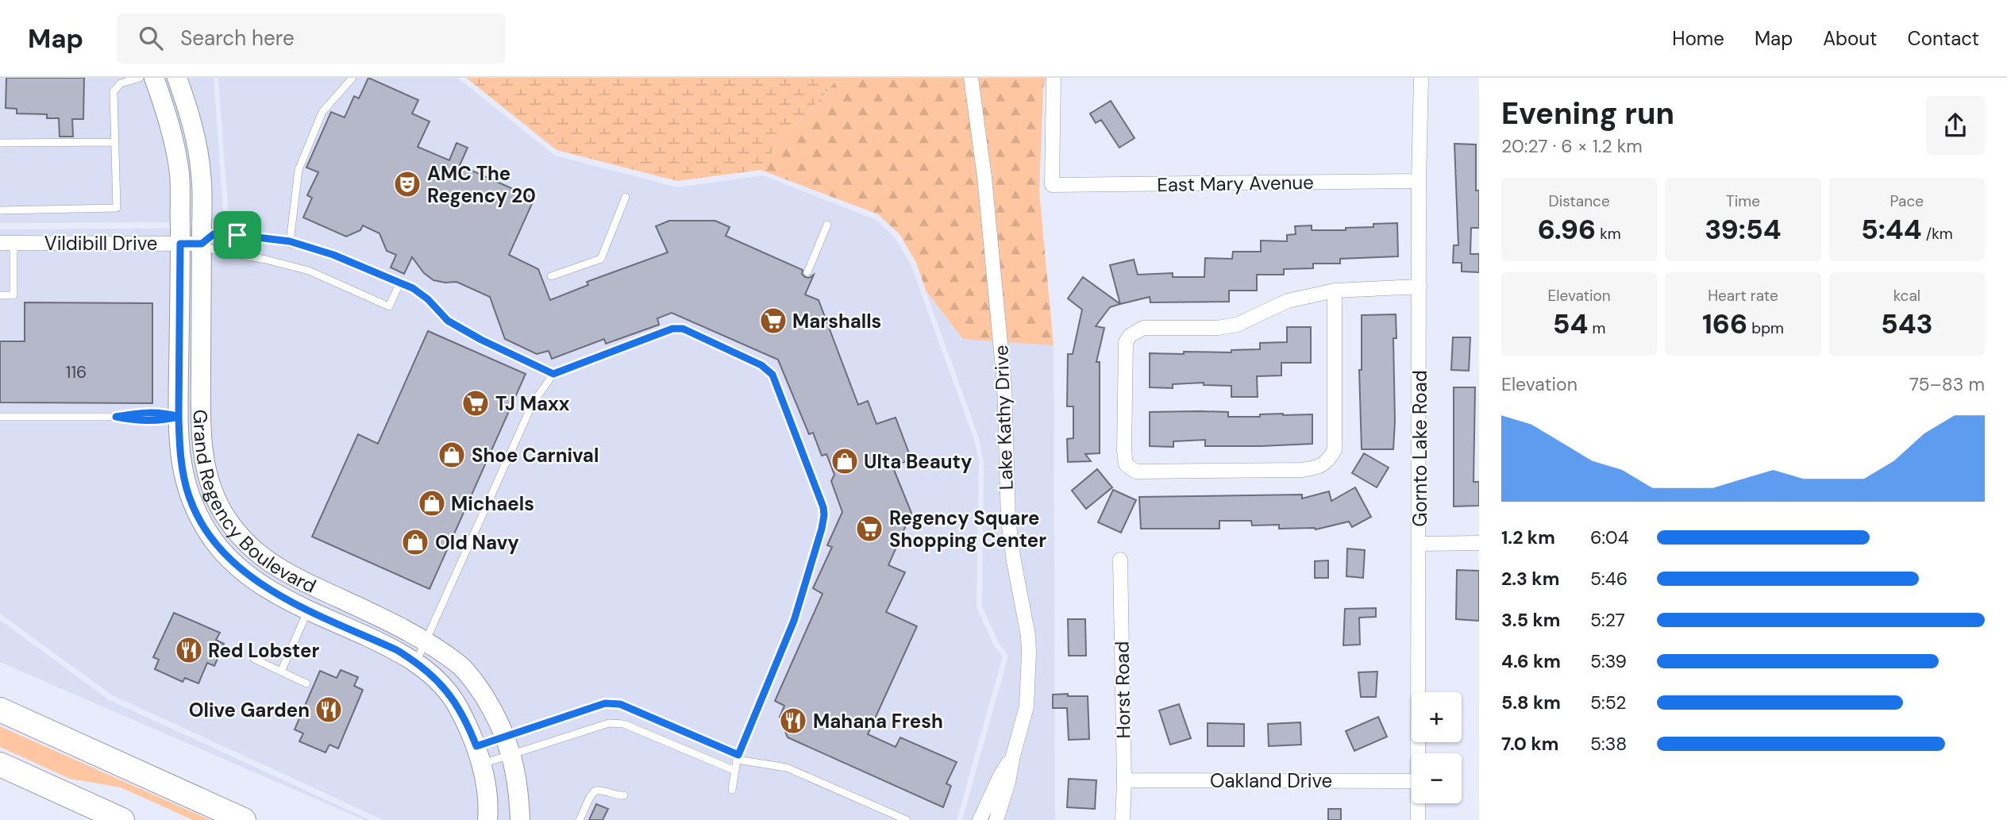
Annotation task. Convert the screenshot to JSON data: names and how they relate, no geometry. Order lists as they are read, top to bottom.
{
  "streets": {
    "street": [
      "East Mary Avenue",
      "Vildibill Drive",
      "Lake Kathy Drive",
      "Gornto Lake Road",
      "Grand Regency Boulevard",
      "Horst Road",
      "Oakland Drive"
    ]
  },
  "crossings": [
    ["East Mary Avenue", "Gornto Lake Road"],
    ["Vildibill Drive", "Grand Regency Boulevard"],
    ["Horst Road", "Oakland Drive"]
  ],
  "places": {
    "theatre": ["AMC The Regency 20"],
    "supermarket": ["Marshalls", "TJ Maxx", "Regency Square Shopping Center"],
    "shop": [
      "Shoe Carnival",
      "Ulta Beauty",
      "Michaels",
      "Old Navy"
    ],
    "restaurant": ["Red Lobster", "Olive Garden", "Mahana Fresh"]
  },
  "house_numbers": ["116"],
  "page": {
    "header": "Map",
    "search": "Search here",
    "nav": [
      "Home",
      "Map",
      "About",
      "Contact"
    ],
    "heading": ["Evening run", "20:27 · 6 × 1.2 km"],
    "stats": [
      ["Distance", "6.96 km"],
      ["Time", "39:54"],
      ["Pace", "5:44 /km"],
      ["Elevation", "54 m"],
      ["Heart rate", "166 bpm"],
      ["kcal", "543"]
    ],
    "chart": ["Elevation", "75–83 m"],
    "list": [
      {
        "name": "1.2 km",
        "note": "6:04"
      },
      {
        "name": "2.3 km",
        "note": "5:46"
      },
      {
        "name": "3.5 km",
        "note": "5:27"
      },
      {
        "name": "4.6 km",
        "note": "5:39"
      },
      {
        "name": "5.8 km",
        "note": "5:52"
      },
      {
        "name": "7.0 km",
        "note": "5:38"
      }
    ],
    "map_buttons": ["+", "−"]
  }
}
